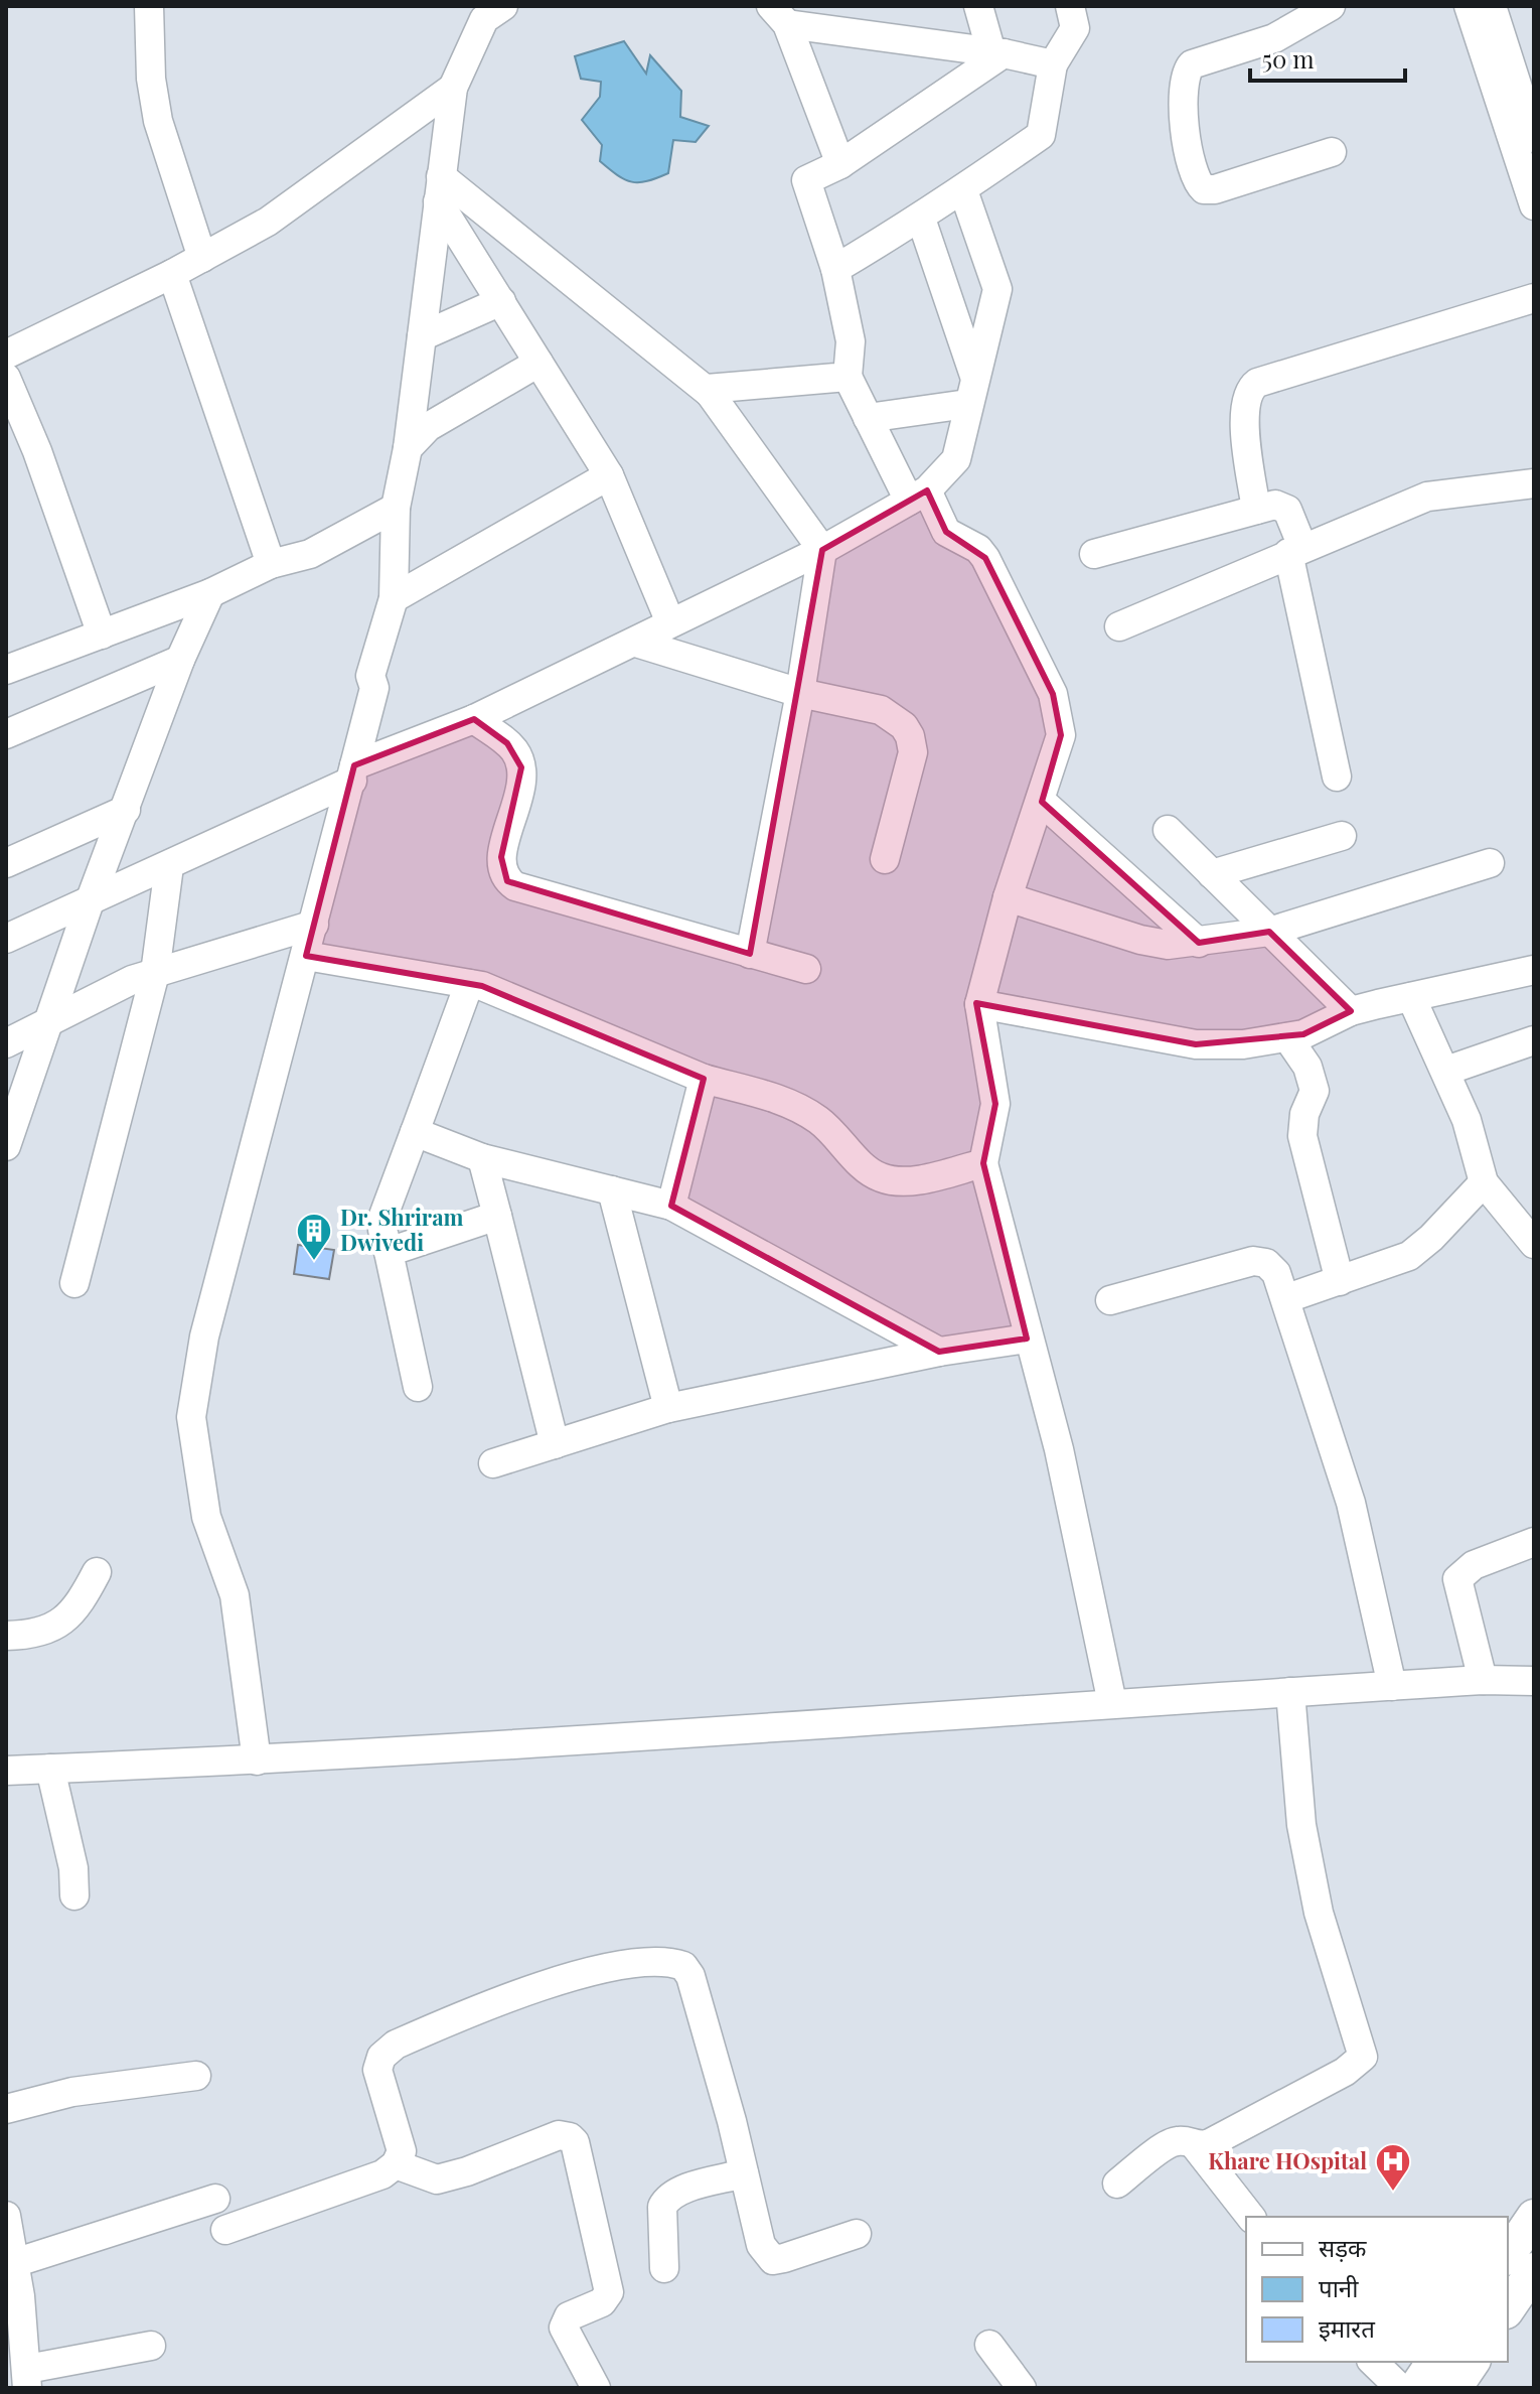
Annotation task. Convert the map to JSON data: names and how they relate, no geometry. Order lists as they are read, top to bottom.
{
  "places": {
    "building": ["Dr. Shriram Dwivedi"],
    "hospital": ["Khare HOspital"]
  },
  "legend": ["सड़क", "पानी", "इमारत"],
  "scale_bar": "50 m"
}
